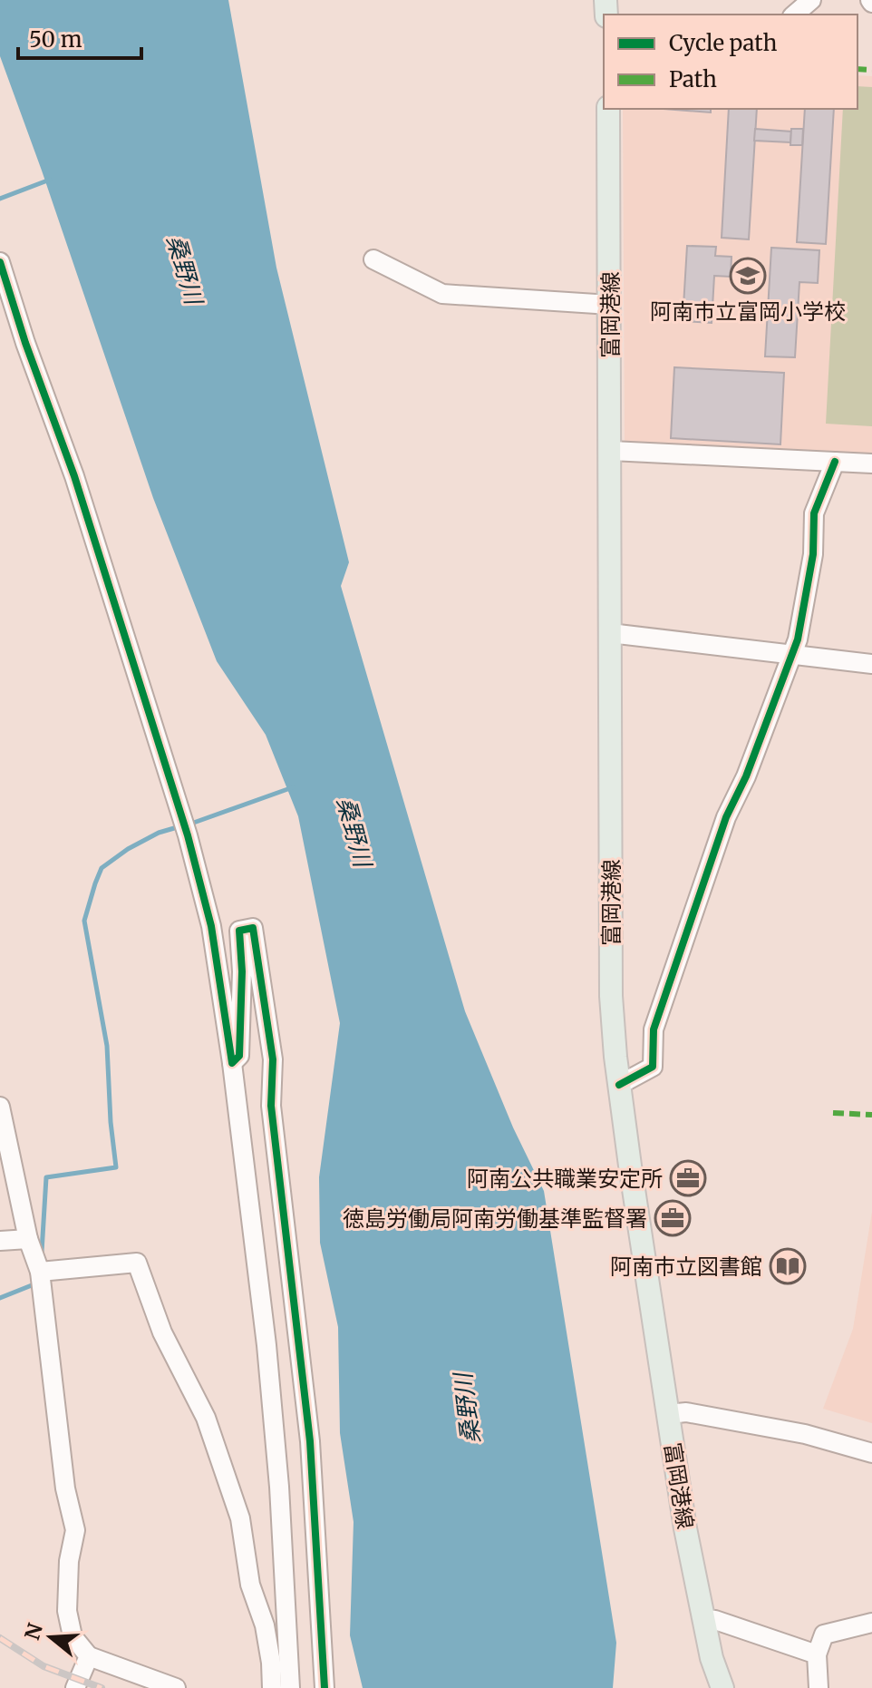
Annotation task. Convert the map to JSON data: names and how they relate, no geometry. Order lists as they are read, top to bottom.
{
  "streets": {
    "main road": ["富岡港線"]
  },
  "water": ["桑野川"],
  "places": {
    "school or university": ["阿南市立富岡小学校"],
    "office": ["阿南公共職業安定所", "徳島労働局阿南労働基準監督署"],
    "library": ["阿南市立図書館"]
  },
  "legend": ["Cycle path", "Path"],
  "scale_bar": "50 m",
  "north": "left"
}
